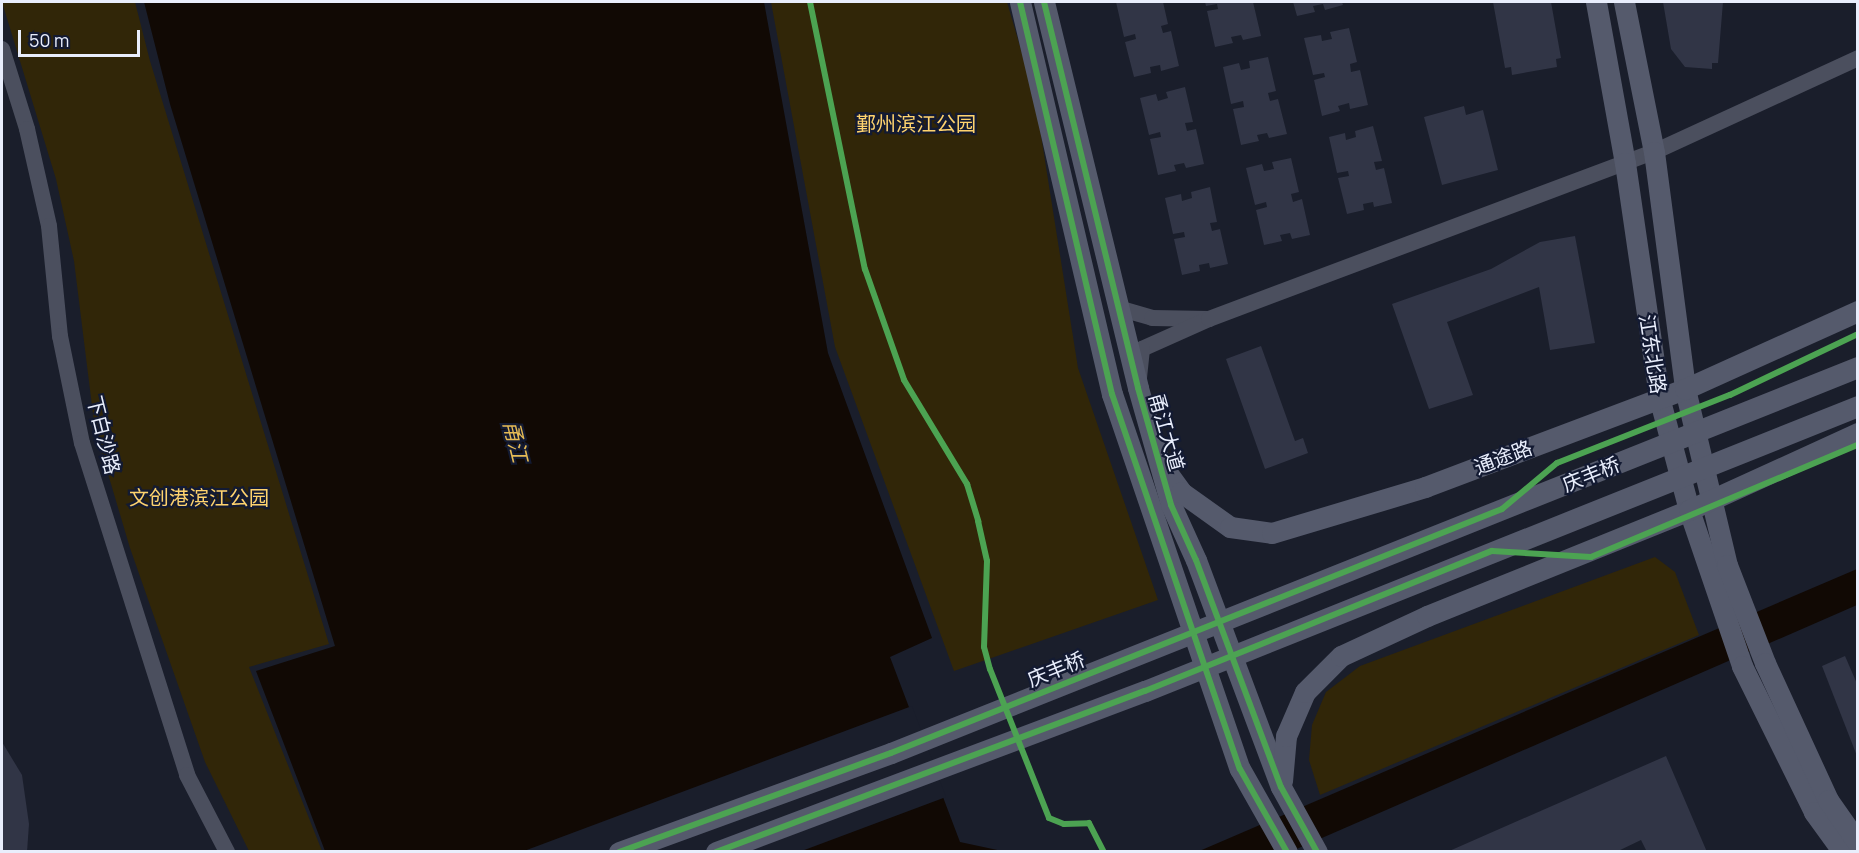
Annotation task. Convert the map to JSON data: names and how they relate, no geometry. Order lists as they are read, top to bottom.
{
  "streets": {
    "main road": [
      "江东北路",
      "甬江大道",
      "通途路",
      "庆丰桥"
    ],
    "street": ["下白沙路"]
  },
  "crossings": [
    ["江东北路", "通途路"],
    ["甬江大道", "通途路"]
  ],
  "water": ["甬江"],
  "parks": ["鄞州滨江公园", "文创港滨江公园"],
  "scale_bar": "50 m"
}
